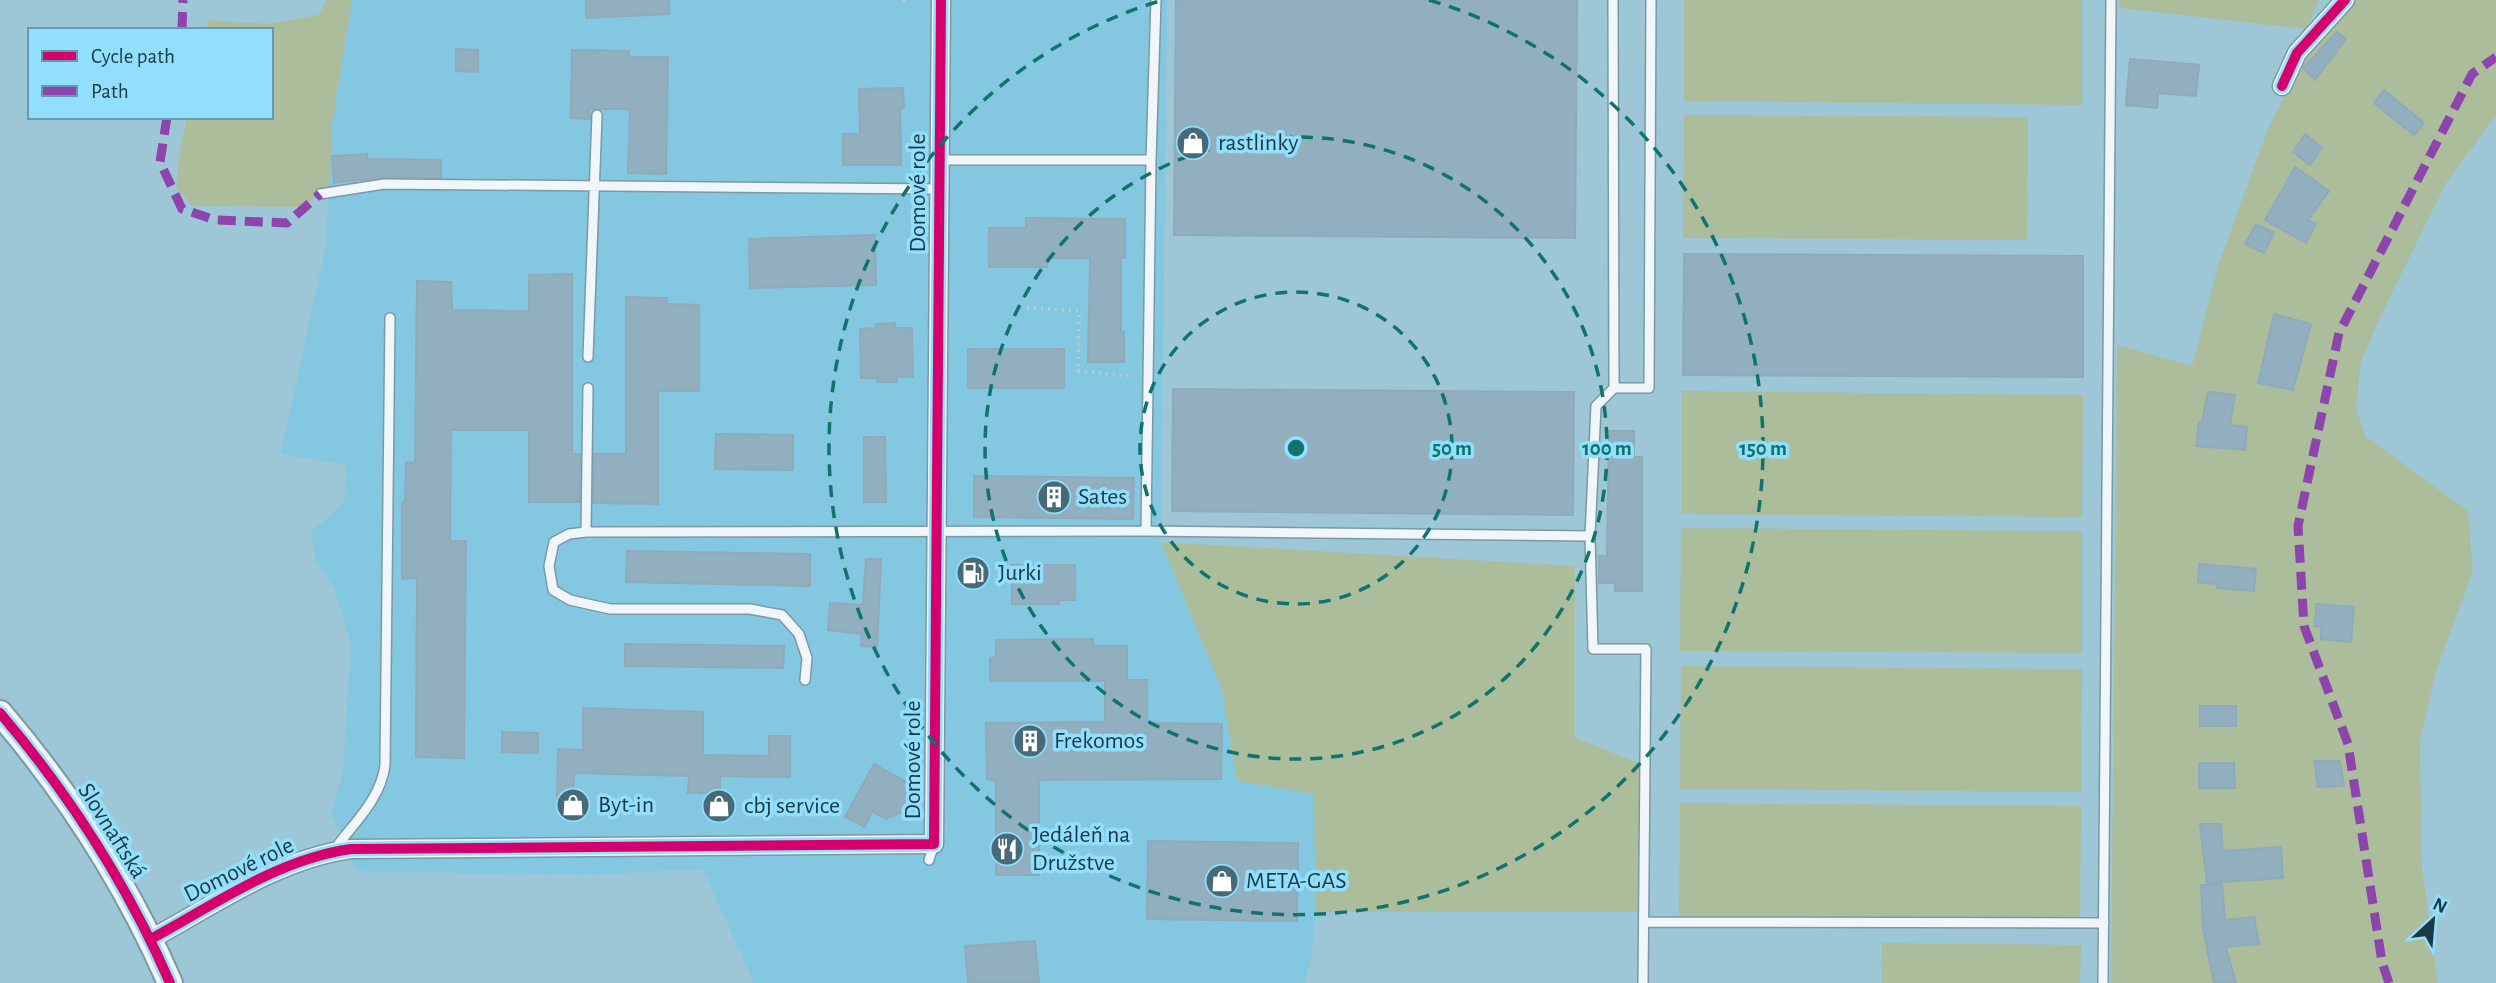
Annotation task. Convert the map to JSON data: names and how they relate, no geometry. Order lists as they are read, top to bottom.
{
  "streets": {
    "main road": ["Slovnaftská"],
    "street": ["Domové role"]
  },
  "crossings": [
    ["Domové role", "Slovnaftská"]
  ],
  "places": {
    "shop": [
      "rastlinky",
      "Byt-in",
      "cbj service",
      "META-GAS"
    ],
    "building": ["Sates", "Frekomos"],
    "fuel station": ["Jurki"],
    "restaurant": ["Jedáleň na Družstve"]
  },
  "legend": ["Cycle path", "Path"],
  "north": "top right",
  "rings": ["50 m", "100 m", "150 m"]
}
